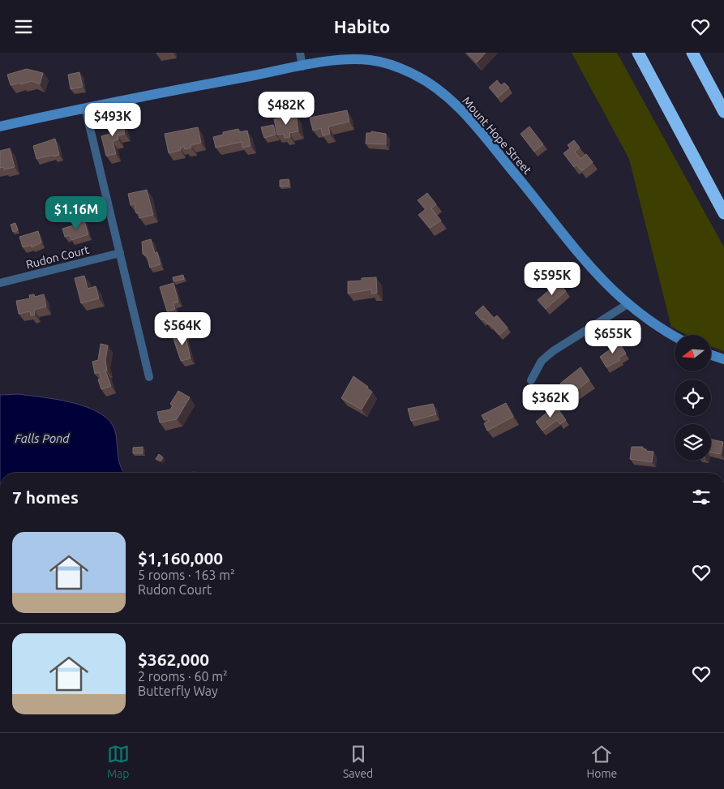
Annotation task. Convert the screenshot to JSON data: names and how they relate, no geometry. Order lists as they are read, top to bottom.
{
  "streets": {
    "street": ["Mount Hope Street", "Rudon Court"]
  },
  "water": ["Falls Pond"],
  "north": "left",
  "page": {
    "header": "Habito",
    "price": [
      "$482K",
      "$493K",
      "$1.16M",
      "$595K",
      "$564K",
      "$655K",
      "$362K"
    ],
    "heading": "7 homes",
    "list": [
      {
        "name": "$1,160,000",
        "note": "5 rooms · 163 m² · Rudon Court"
      },
      {
        "name": "$362,000",
        "note": "2 rooms · 60 m² · Butterfly Way"
      }
    ],
    "tabs": ["Map", "Saved", "Home"]
  }
}
